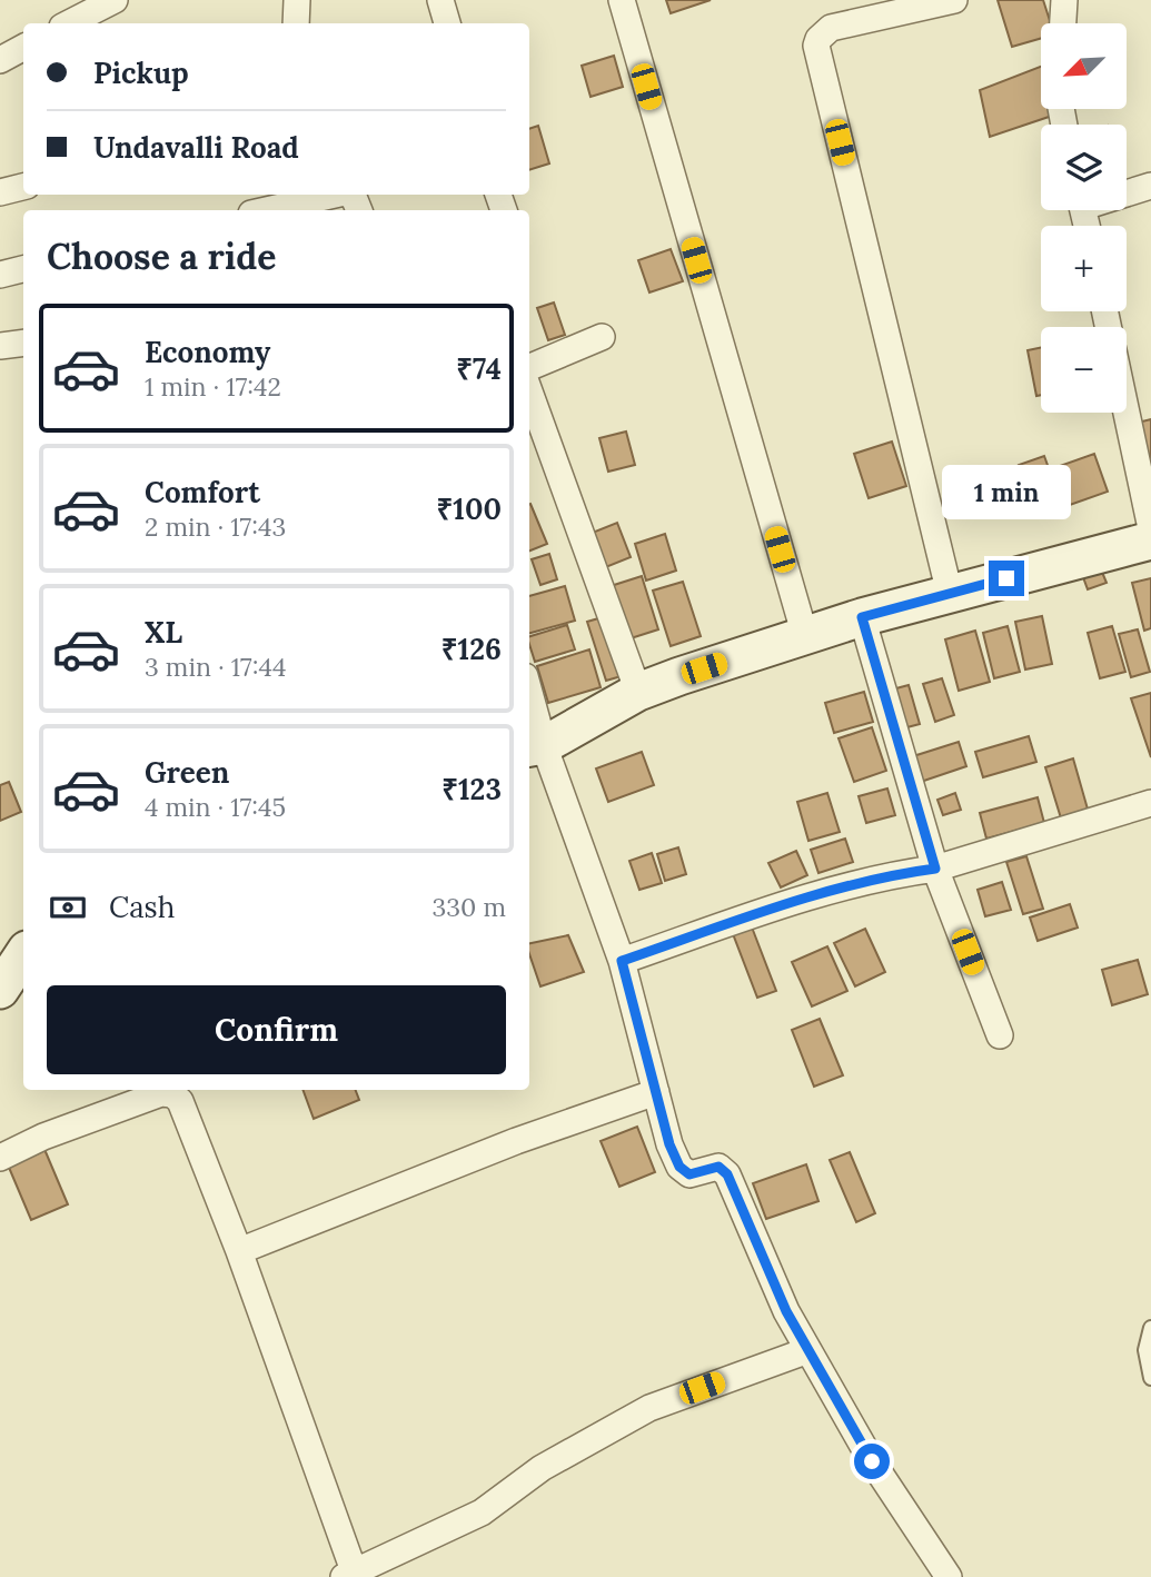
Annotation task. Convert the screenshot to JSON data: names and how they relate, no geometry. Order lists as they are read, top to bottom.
{
  "north": "bottom left",
  "page": {
    "map_buttons": ["+", "−"],
    "banner": ["Pickup", "Undavalli Road"],
    "heading": "Choose a ride",
    "list": [
      {
        "name": "Economy",
        "note": "1 min · 17:42",
        "value": "₹74"
      },
      {
        "name": "Comfort",
        "note": "2 min · 17:43",
        "value": "₹100"
      },
      {
        "name": "XL",
        "note": "3 min · 17:44",
        "value": "₹126"
      },
      {
        "name": "Green",
        "note": "4 min · 17:45",
        "value": "₹123"
      }
    ],
    "bubble": "1 min",
    "pay": ["Cash", "330 m"],
    "buttons": "Confirm"
  }
}
